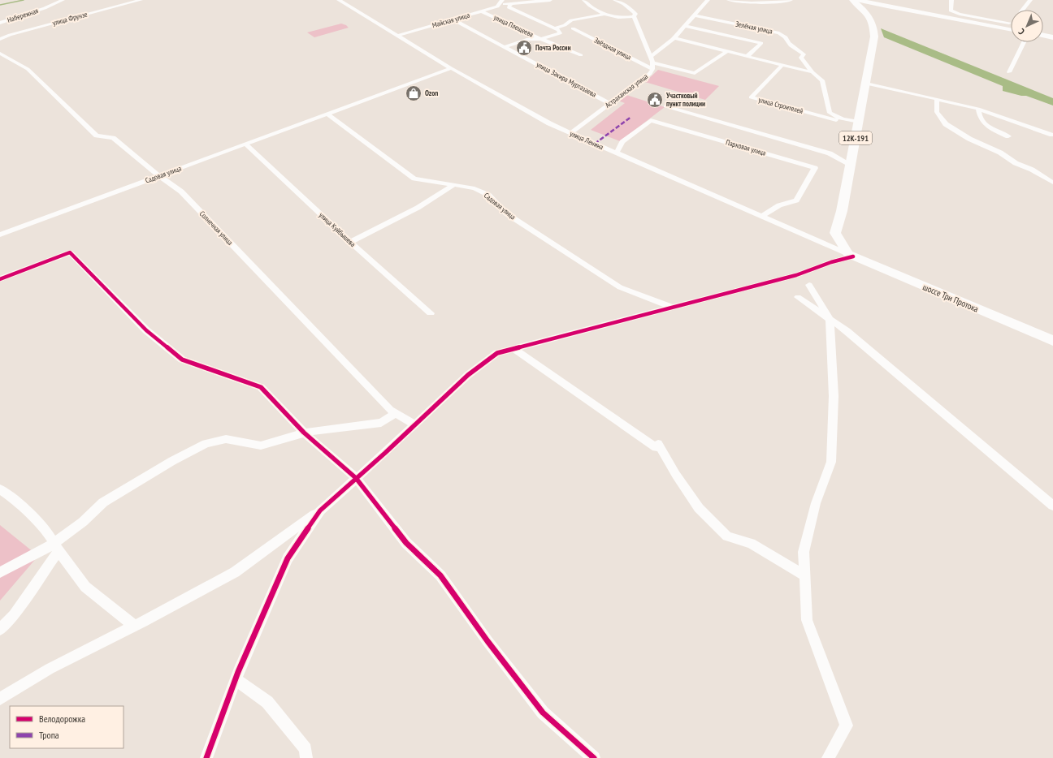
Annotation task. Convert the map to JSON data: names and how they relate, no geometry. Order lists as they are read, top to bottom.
{
  "streets": {
    "main road": ["12К-191", "шоссе Три Протока"],
    "street": [
      "Набережная",
      "улица Фрунзе",
      "Майская улица",
      "улица Плещеева",
      "Зелёная улица",
      "Звёздная улица",
      "улица Закира Муртазаева",
      "Астраханская улица",
      "улица Строителей",
      "улица Ленина",
      "Парковая улица",
      "Садовая улица",
      "Солнечная улица",
      "улица Куйбышева"
    ]
  },
  "crossings": [
    ["Майская улица", "улица Плещеева"],
    ["Майская улица", "улица Закира Муртазаева"],
    ["Майская улица", "улица Ленина"],
    ["Зелёная улица", "12К-191"],
    ["Звёздная улица", "Астраханская улица"],
    ["улица Закира Муртазаева", "Астраханская улица"],
    ["Астраханская улица", "улица Ленина"],
    ["12К-191", "улица Ленина"],
    ["12К-191", "шоссе Три Протока"],
    ["улица Ленина", "Парковая улица"],
    ["улица Ленина", "Садовая улица"],
    ["улица Ленина", "шоссе Три Протока"],
    ["Садовая улица", "Солнечная улица"],
    ["Садовая улица", "улица Куйбышева"]
  ],
  "places": {
    "public building": ["Почта России", "Участковый пункт полиции"],
    "shop": ["Ozon"]
  },
  "legend": ["Велодорожка", "Тропа"],
  "north": "bottom left"
}
